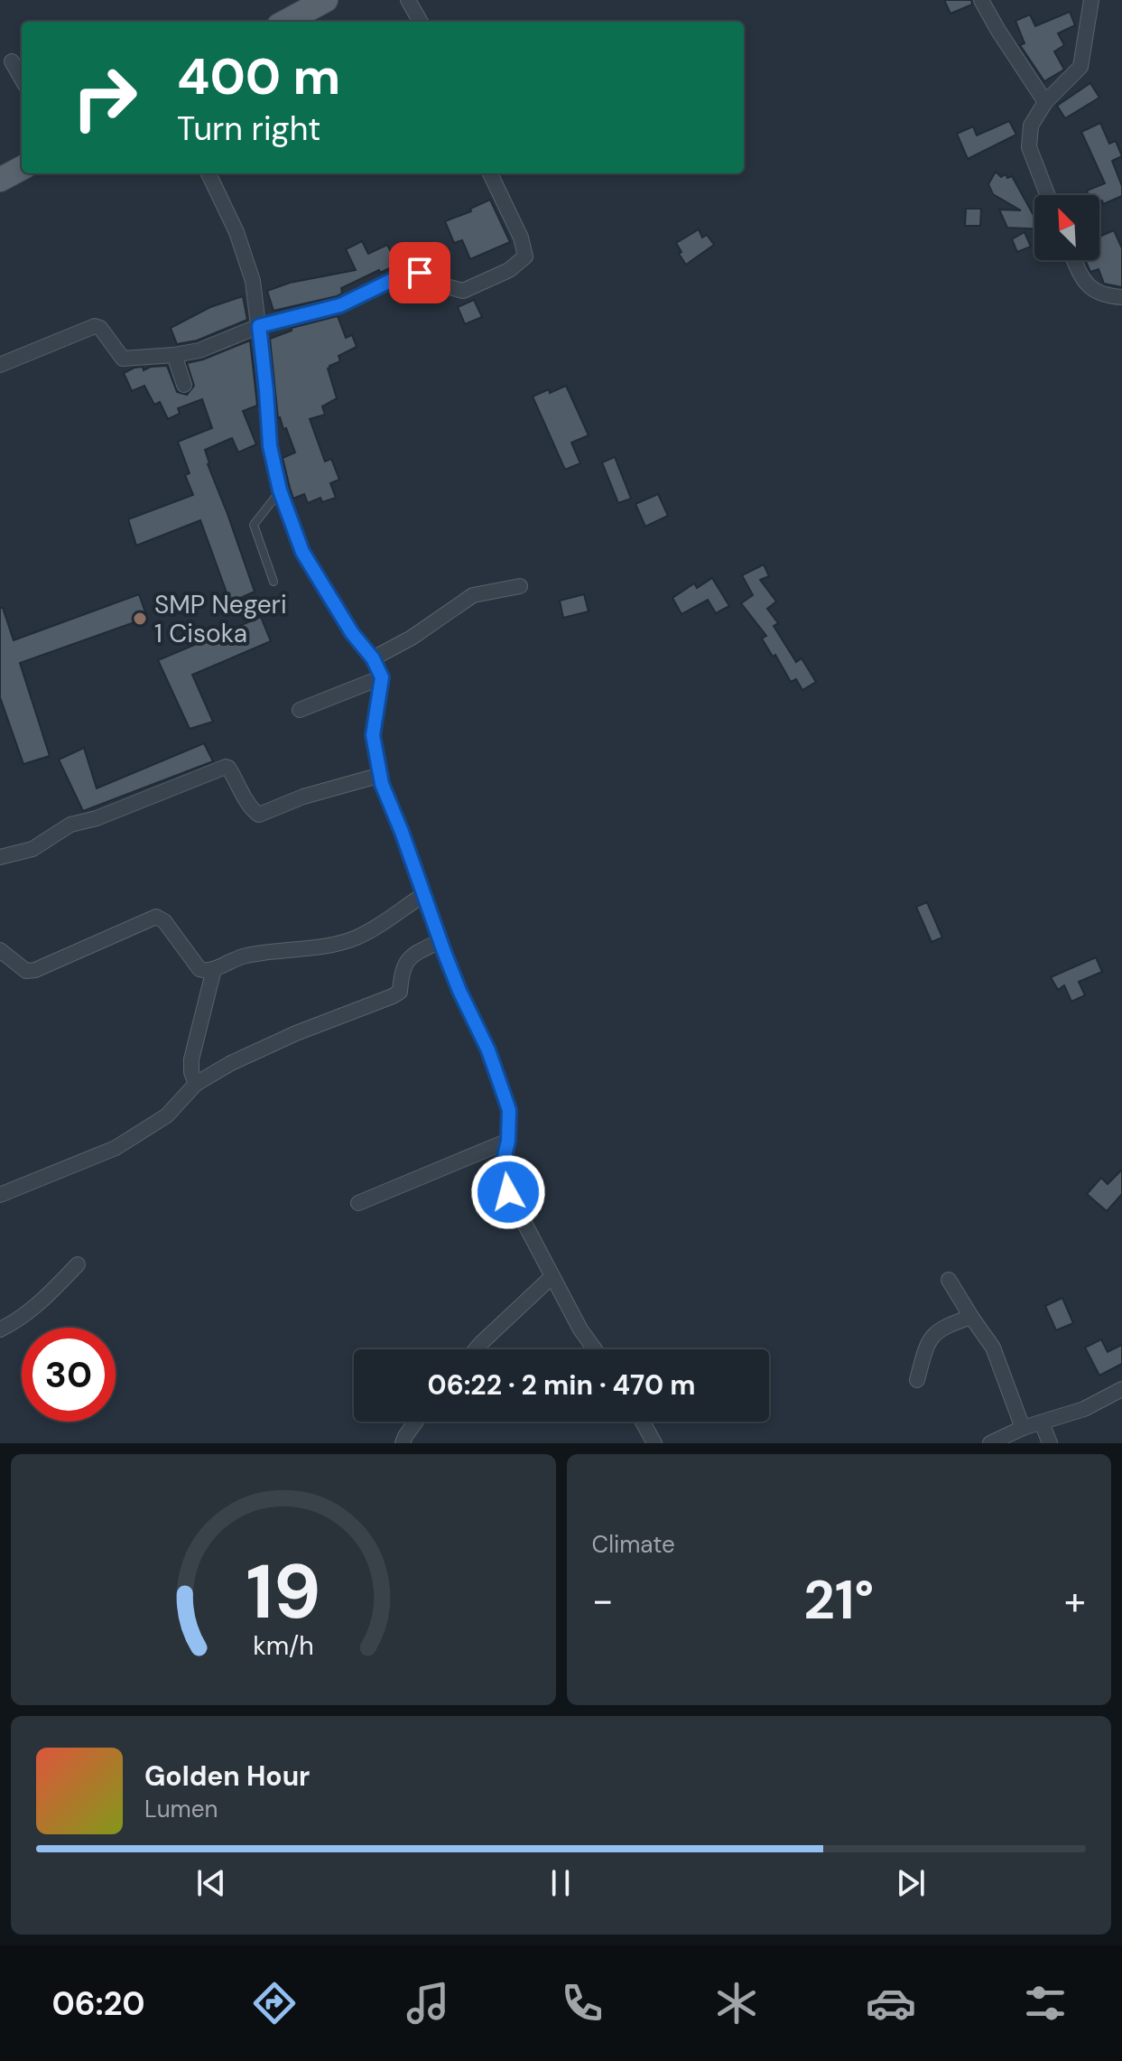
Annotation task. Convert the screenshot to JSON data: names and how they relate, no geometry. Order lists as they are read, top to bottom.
{
  "places": ["SMP Negeri 1 Cisoka"],
  "north": "top left",
  "page": {
    "turn": ["400 m", "Turn right"],
    "limit": "30",
    "trip": "06:22 · 2 min · 470 m",
    "tile": "Climate",
    "heat": ["−", "21°", "+"],
    "song": ["Golden Hour", "Lumen"],
    "tabs": "06:20",
    "gauge": ["19", "km/h"]
  }
}
